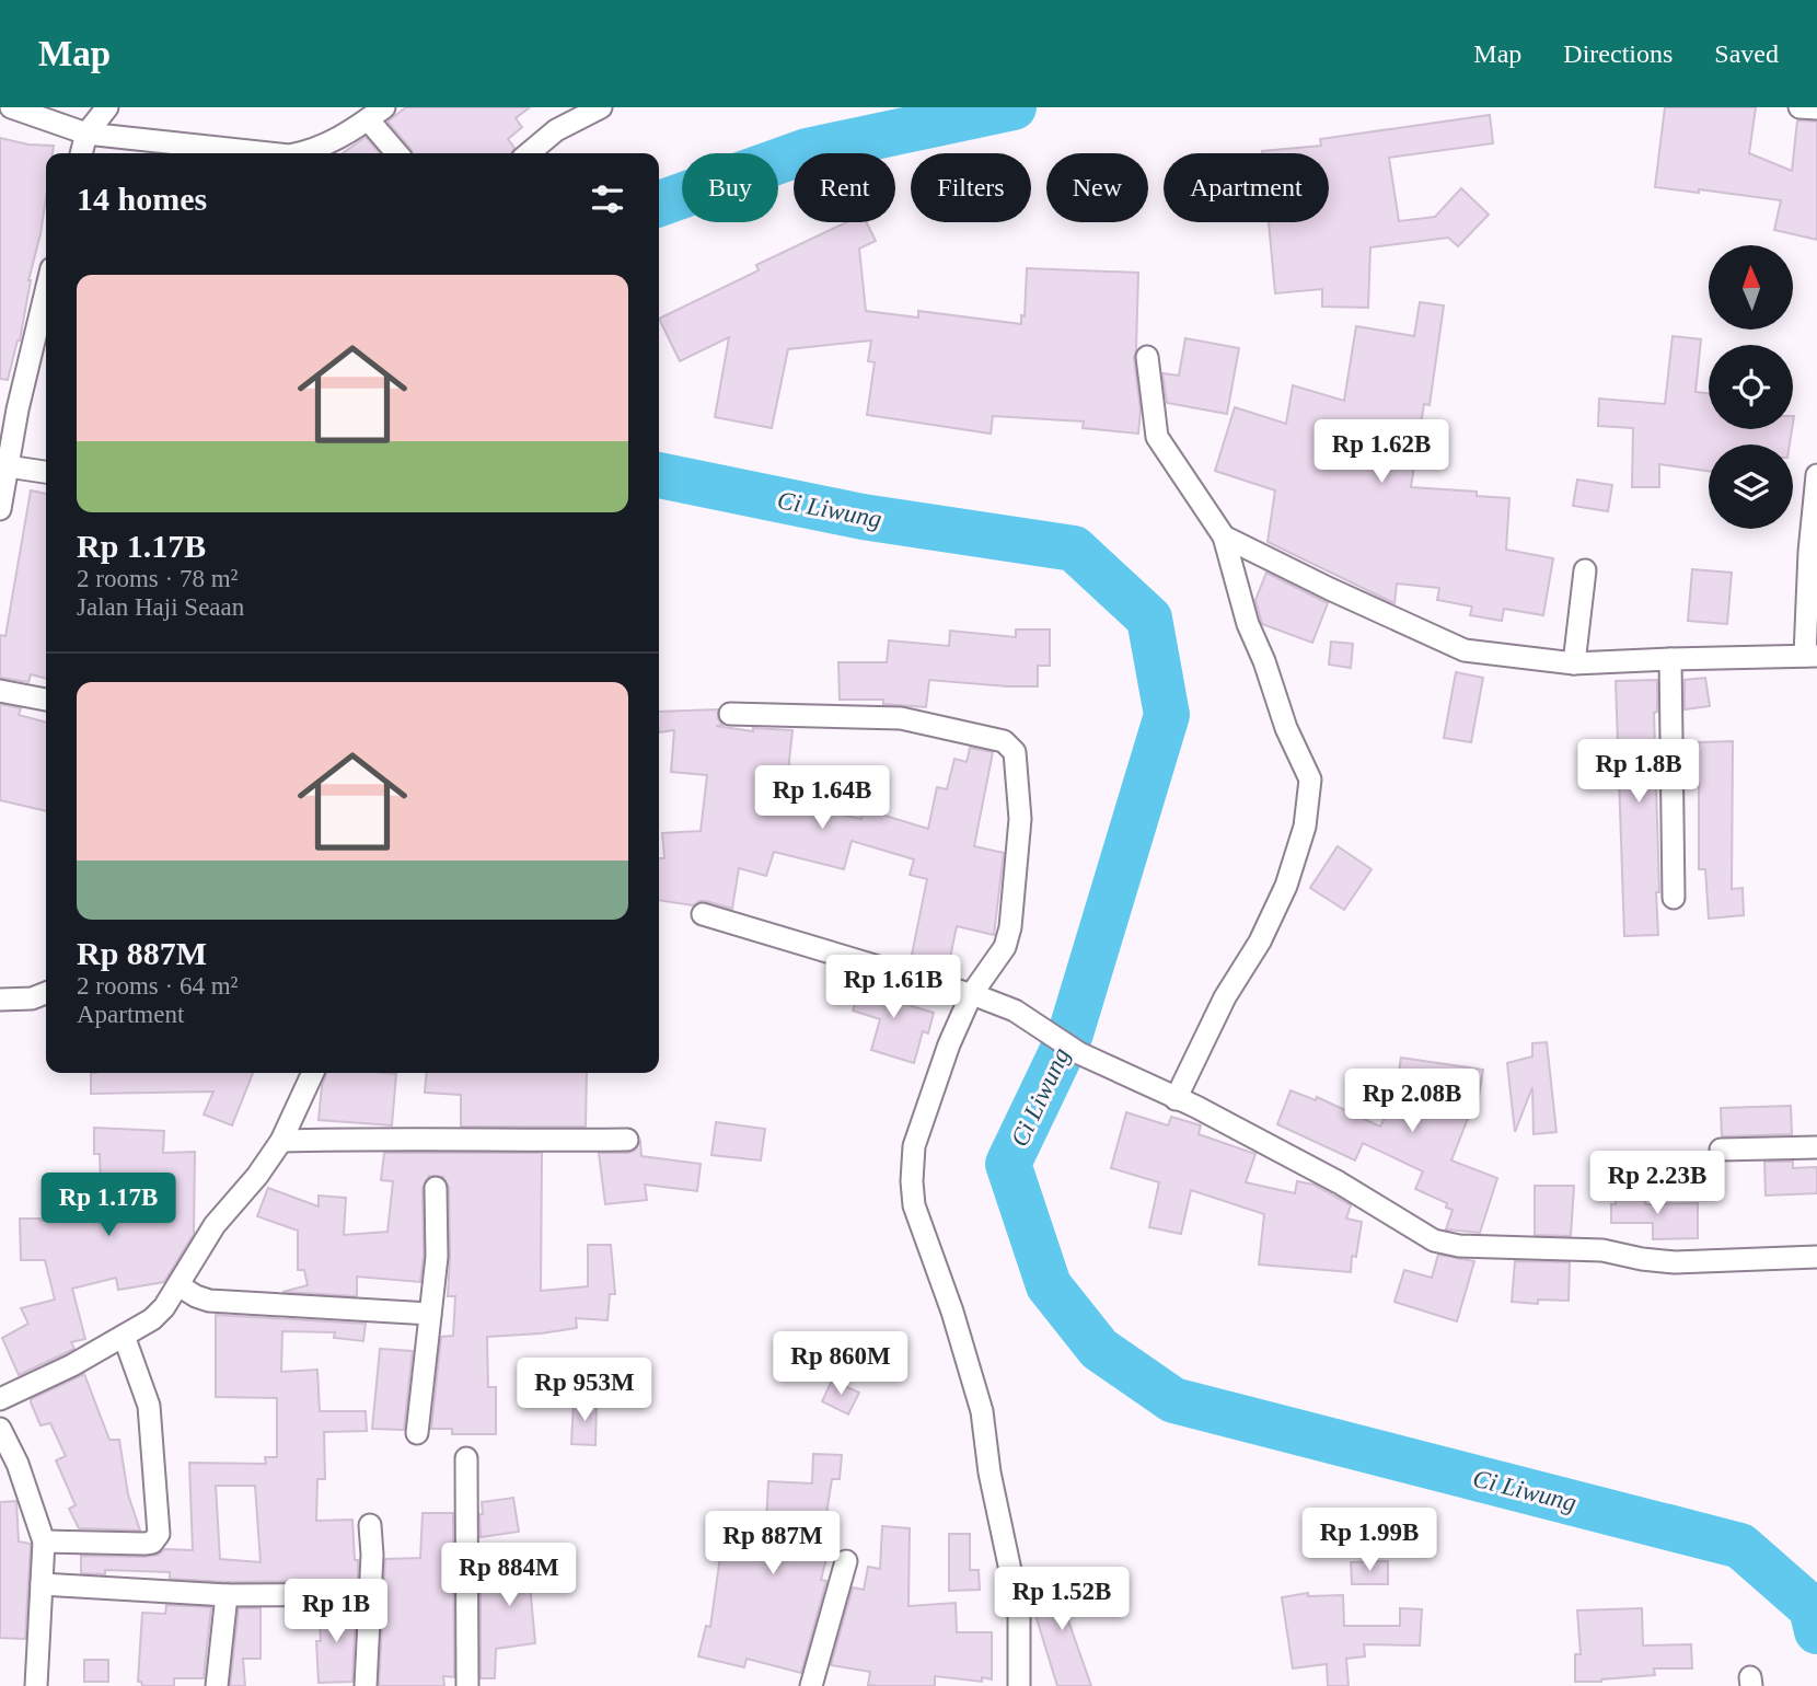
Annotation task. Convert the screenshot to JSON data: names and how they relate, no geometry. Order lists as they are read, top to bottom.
{
  "water": ["Ci Liwung"],
  "north": "top",
  "page": {
    "header": "Map",
    "nav": ["Map", "Directions", "Saved"],
    "chip": [
      "Buy",
      "Rent",
      "Filters",
      "New",
      "Apartment"
    ],
    "heading": "14 homes",
    "list": [
      {
        "name": "Rp 1.17B",
        "note": "2 rooms · 78 m² · Jalan Haji Seaan"
      },
      {
        "name": "Rp 887M",
        "note": "2 rooms · 64 m² · Apartment"
      }
    ],
    "price": [
      "Rp 1.62B",
      "Rp 1.8B",
      "Rp 1.64B",
      "Rp 1.61B",
      "Rp 2.08B",
      "Rp 2.23B",
      "Rp 1.17B",
      "Rp 860M",
      "Rp 953M",
      "Rp 1.99B",
      "Rp 887M",
      "Rp 884M",
      "Rp 1.52B",
      "Rp 1B"
    ]
  }
}
